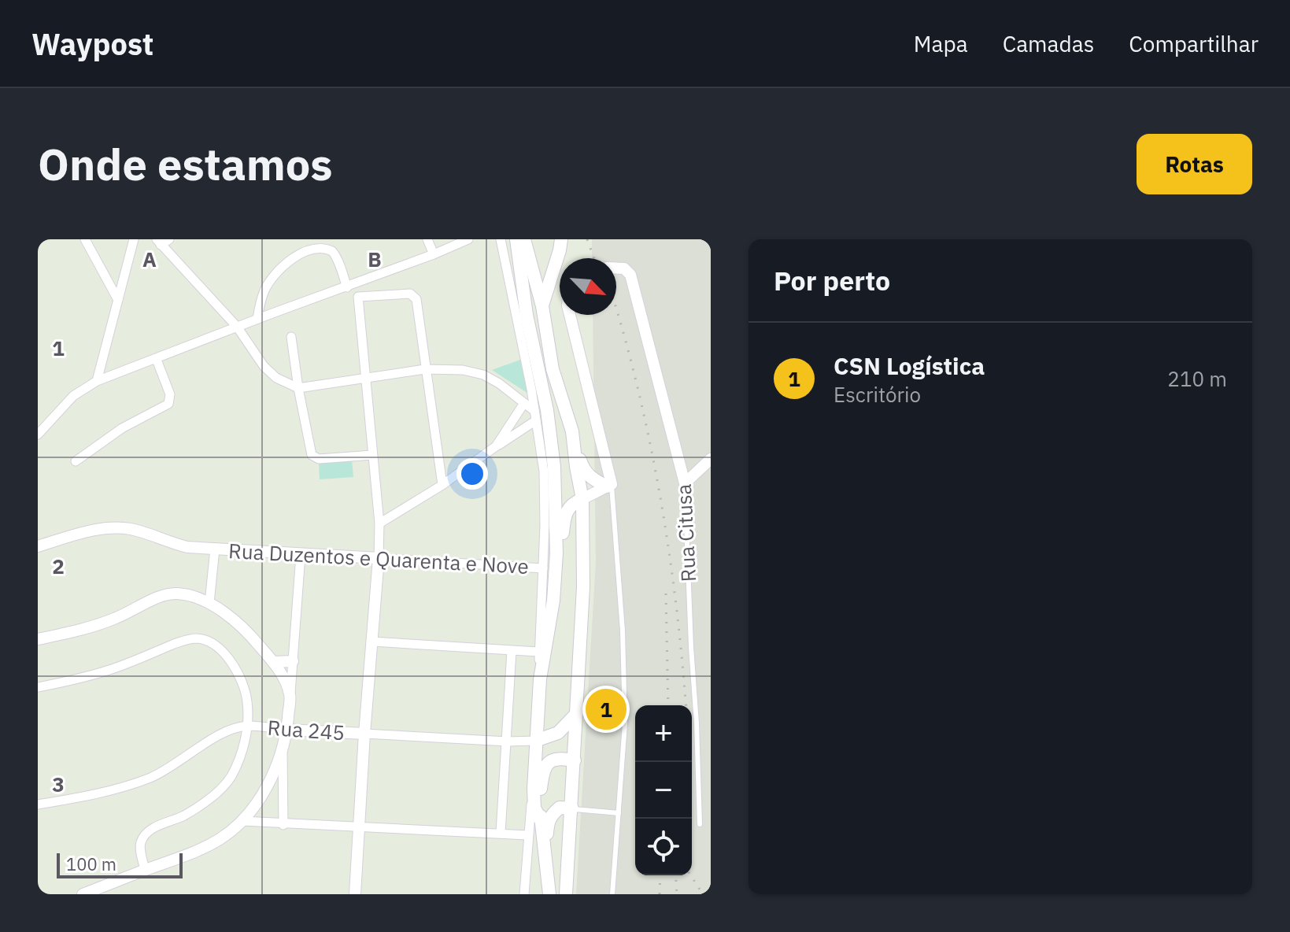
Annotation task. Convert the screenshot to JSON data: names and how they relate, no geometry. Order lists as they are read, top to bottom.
{
  "streets": {
    "street": ["Rua Citusa", "Rua Duzentos e Quarenta e Nove", "Rua 245"]
  },
  "scale_bar": "100 m",
  "north": "bottom right",
  "page": {
    "header": "Waypost",
    "nav": ["Mapa", "Camadas", "Compartilhar"],
    "buttons": "Rotas",
    "title": "Onde estamos",
    "heading": "Por perto",
    "list": [
      {
        "mark": "1",
        "name": "CSN Logística",
        "note": "Escritório",
        "value": "210 m"
      }
    ],
    "pins": "1",
    "map_buttons": ["+", "−"],
    "scale": "100 m"
  },
  "grid": {
    "columns": ["A", "B"],
    "rows": ["1", "2", "3"]
  }
}
